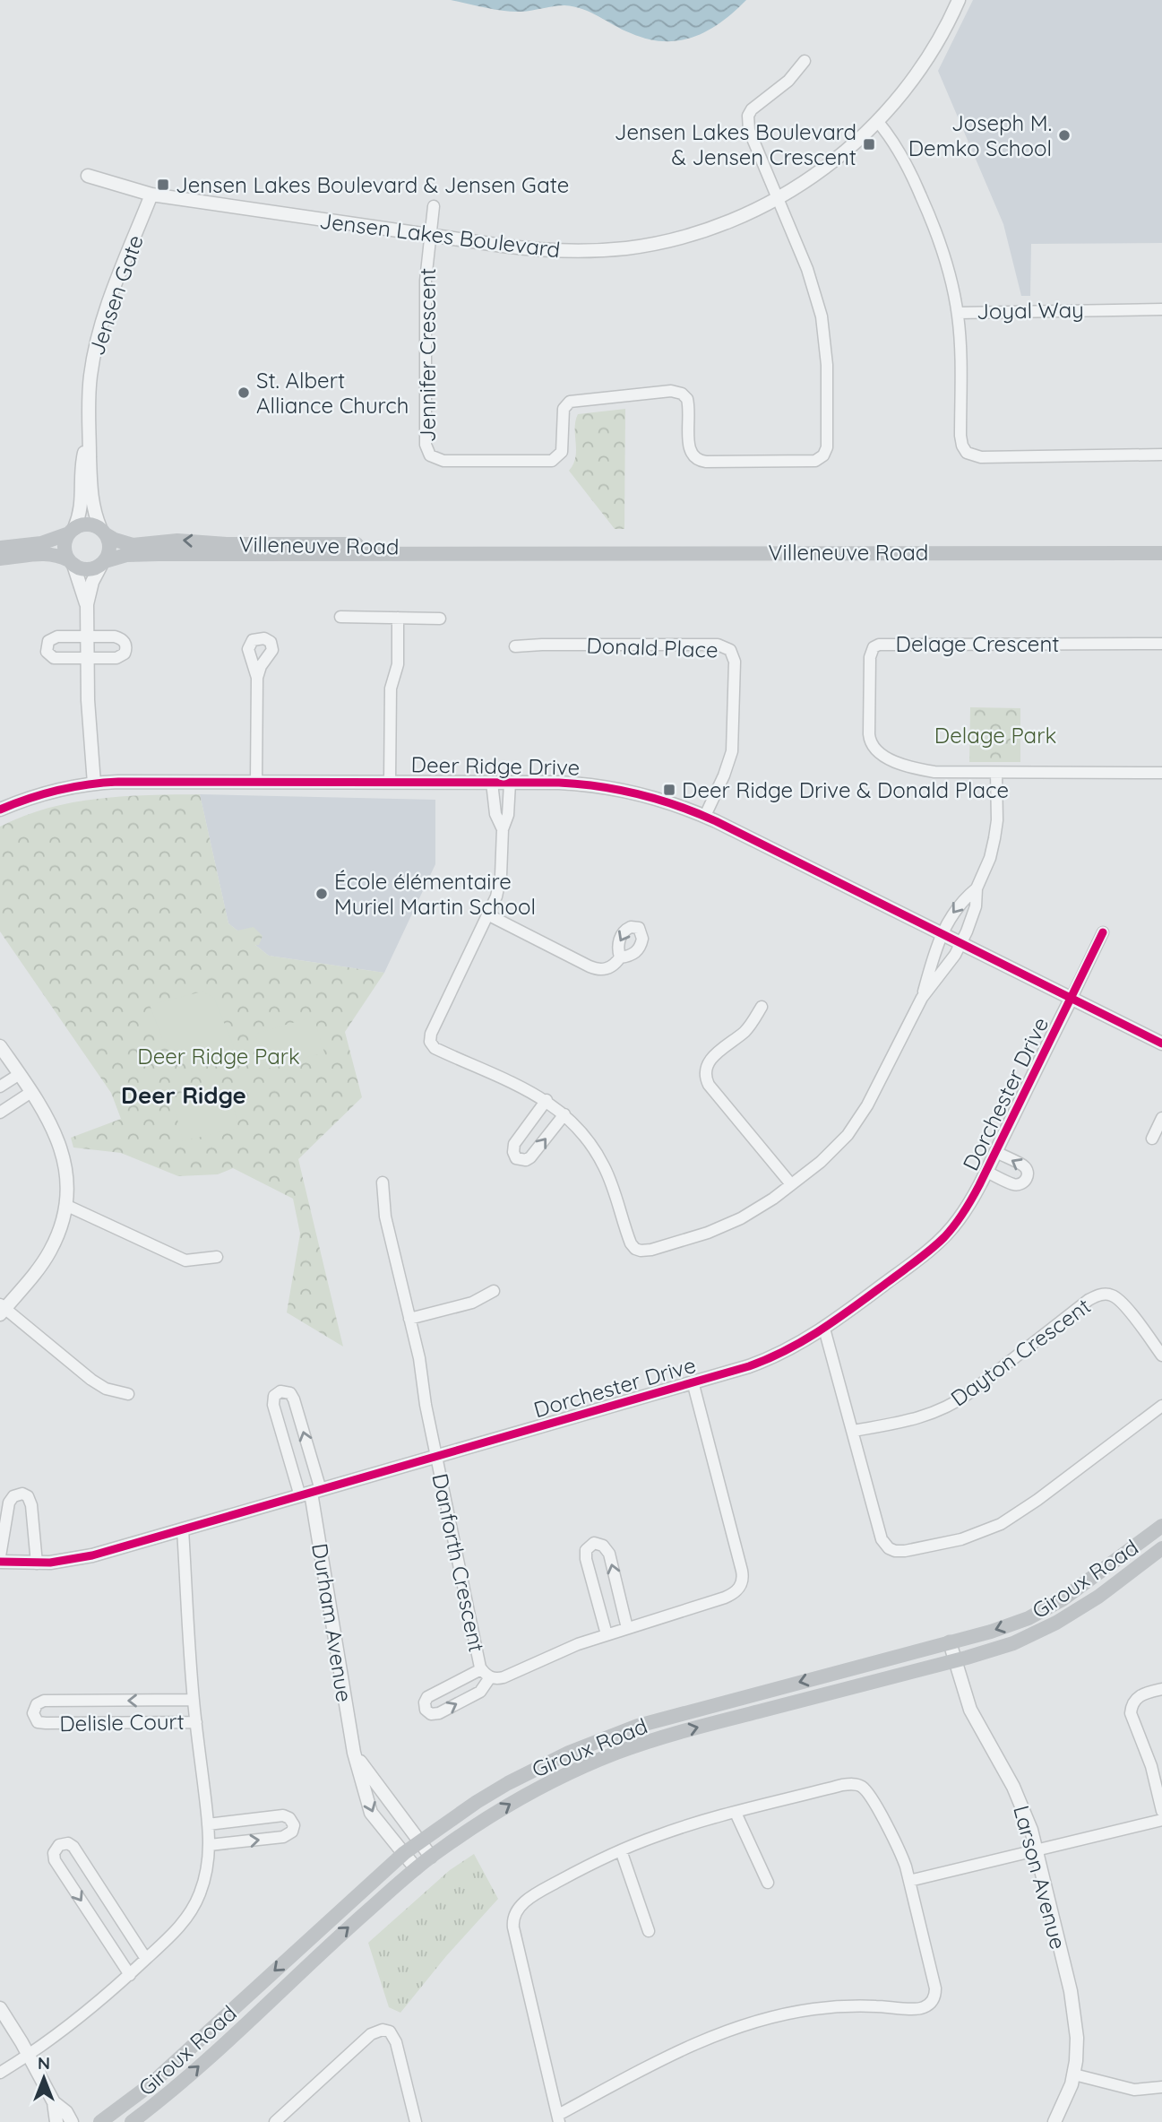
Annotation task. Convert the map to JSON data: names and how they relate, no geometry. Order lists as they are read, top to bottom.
{
  "streets": {
    "main road": ["Villeneuve Road", "Giroux Road"],
    "street": [
      "Jensen Lakes Boulevard",
      "Jensen Gate",
      "Joyal Way",
      "Jennifer Crescent",
      "Delage Crescent",
      "Donald Place",
      "Deer Ridge Drive",
      "Dorchester Drive",
      "Dayton Crescent",
      "Danforth Crescent",
      "Durham Avenue",
      "Delisle Court",
      "Larson Avenue"
    ]
  },
  "crossings": [
    ["Jensen Lakes Boulevard", "Jensen Gate"],
    ["Jensen Lakes Boulevard", "Joyal Way"],
    ["Jensen Lakes Boulevard", "Jennifer Crescent"],
    ["Jensen Gate", "Villeneuve Road"],
    ["Donald Place", "Deer Ridge Drive"],
    ["Deer Ridge Drive", "Dorchester Drive"],
    ["Dorchester Drive", "Danforth Crescent"],
    ["Dorchester Drive", "Durham Avenue"],
    ["Giroux Road", "Durham Avenue"],
    ["Giroux Road", "Larson Avenue"]
  ],
  "districts": ["Deer Ridge"],
  "parks": ["Delage Park", "Deer Ridge Park"],
  "places": {
    "other": ["Joseph M. Demko School", "St. Albert Alliance Church", "École élémentaire Muriel Martin School"],
    "transit": ["Jensen Lakes Boulevard & Jensen Crescent", "Jensen Lakes Boulevard & Jensen Gate", "Deer Ridge Drive & Donald Place"]
  },
  "north": "top"
}
